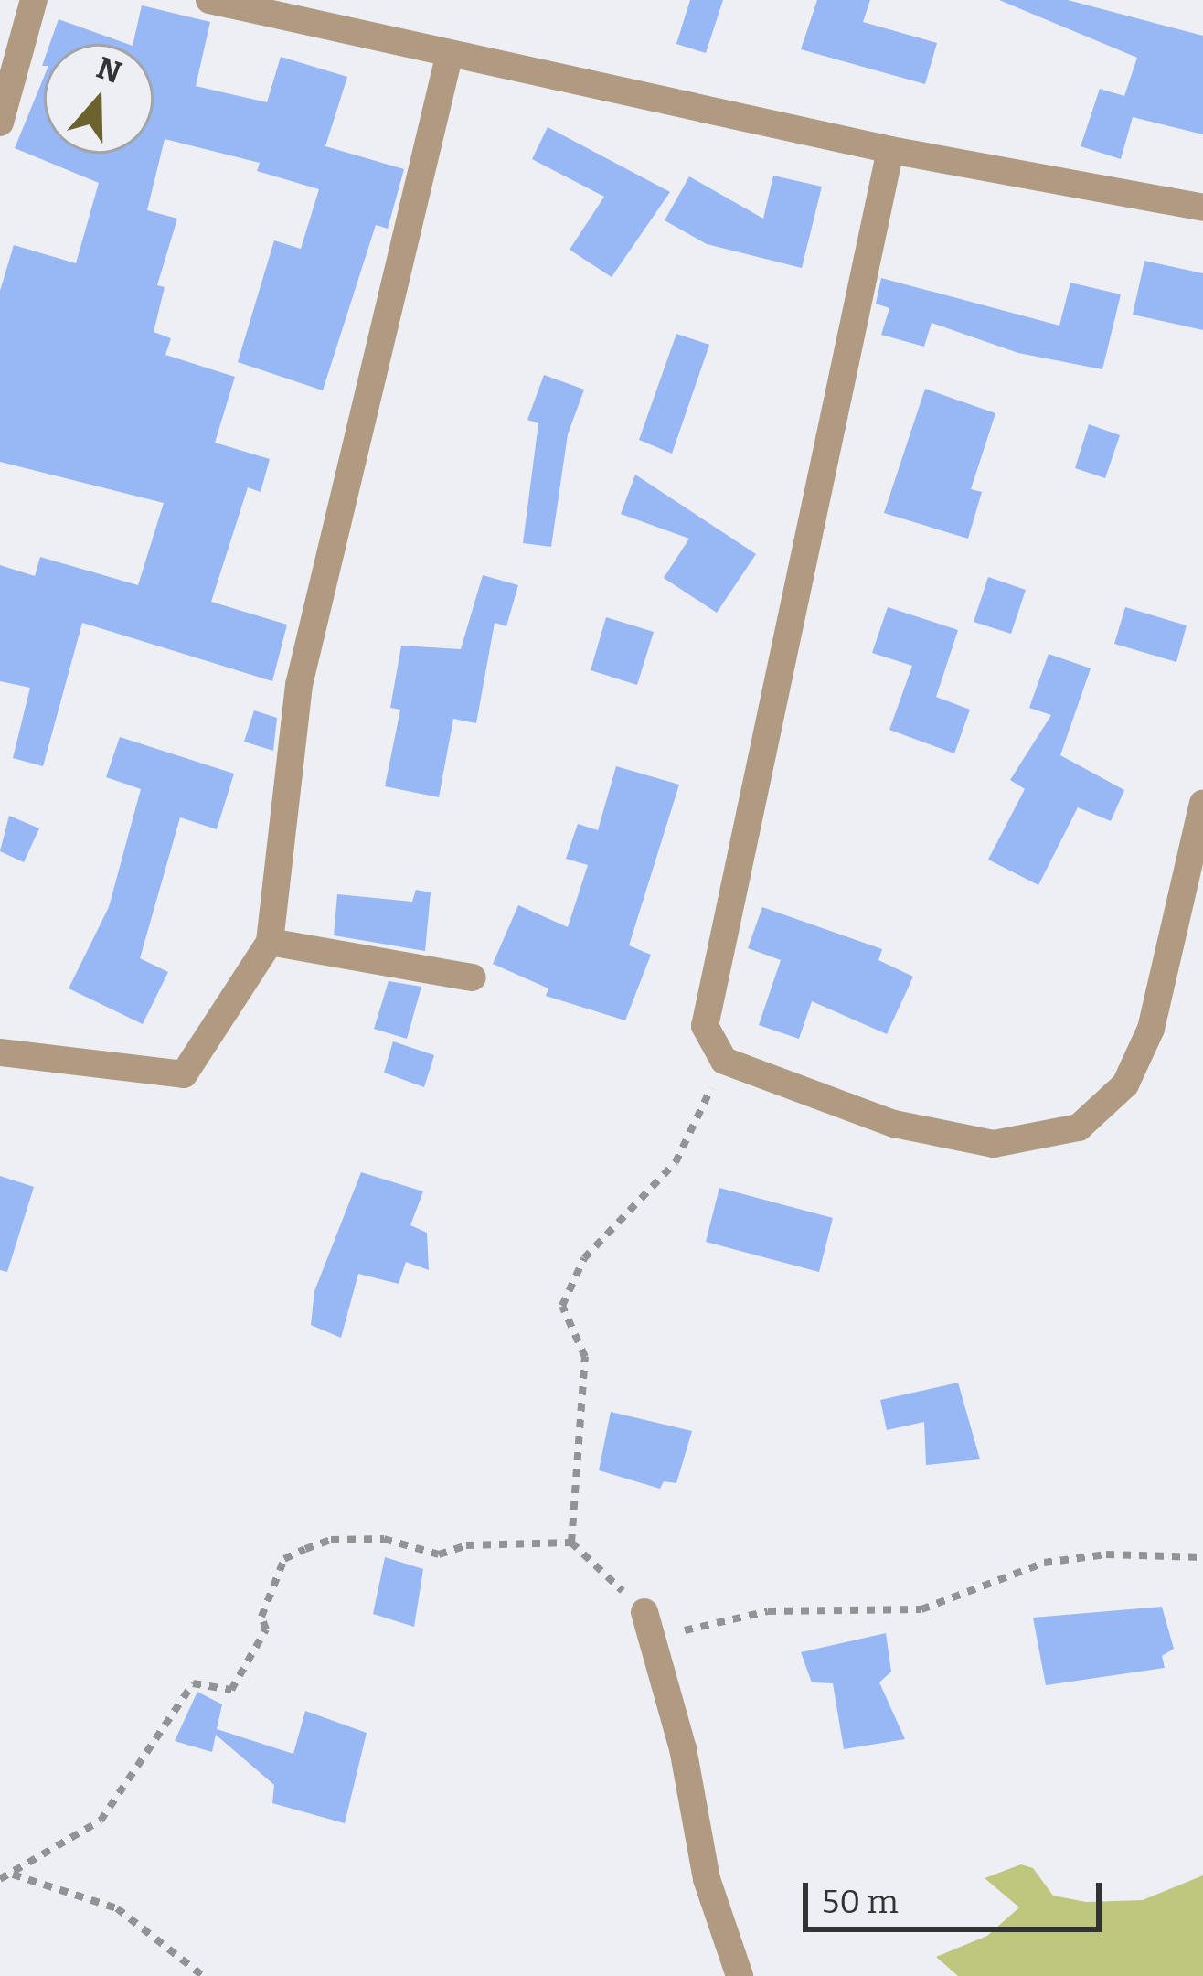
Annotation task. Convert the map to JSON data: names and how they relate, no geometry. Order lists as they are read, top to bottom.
{
  "scale_bar": "50 m",
  "north": "top"
}
